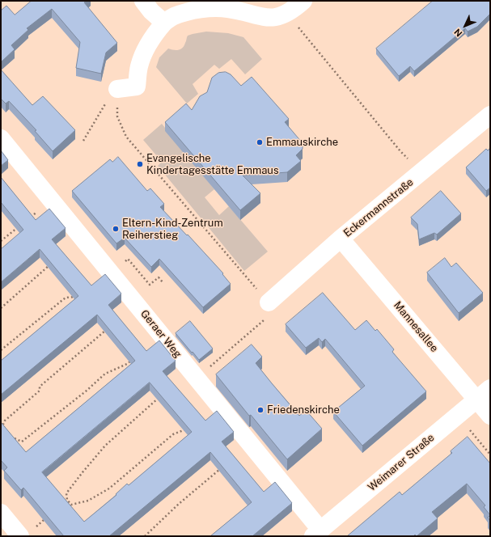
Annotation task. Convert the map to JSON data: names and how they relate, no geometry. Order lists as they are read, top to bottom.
{
  "streets": {
    "street": [
      "Eckermannstraße",
      "Mannesallee",
      "Geraer Weg",
      "Weimarer Straße"
    ]
  },
  "crossings": [
    ["Eckermannstraße", "Mannesallee"],
    ["Mannesallee", "Weimarer Straße"],
    ["Geraer Weg", "Weimarer Straße"]
  ],
  "places": [
    "Emmauskirche",
    "Evangelische Kindertagesstätte Emmaus",
    "Eltern-Kind-Zentrum Reiherstieg",
    "Friedenskirche"
  ],
  "north": "bottom left"
}
